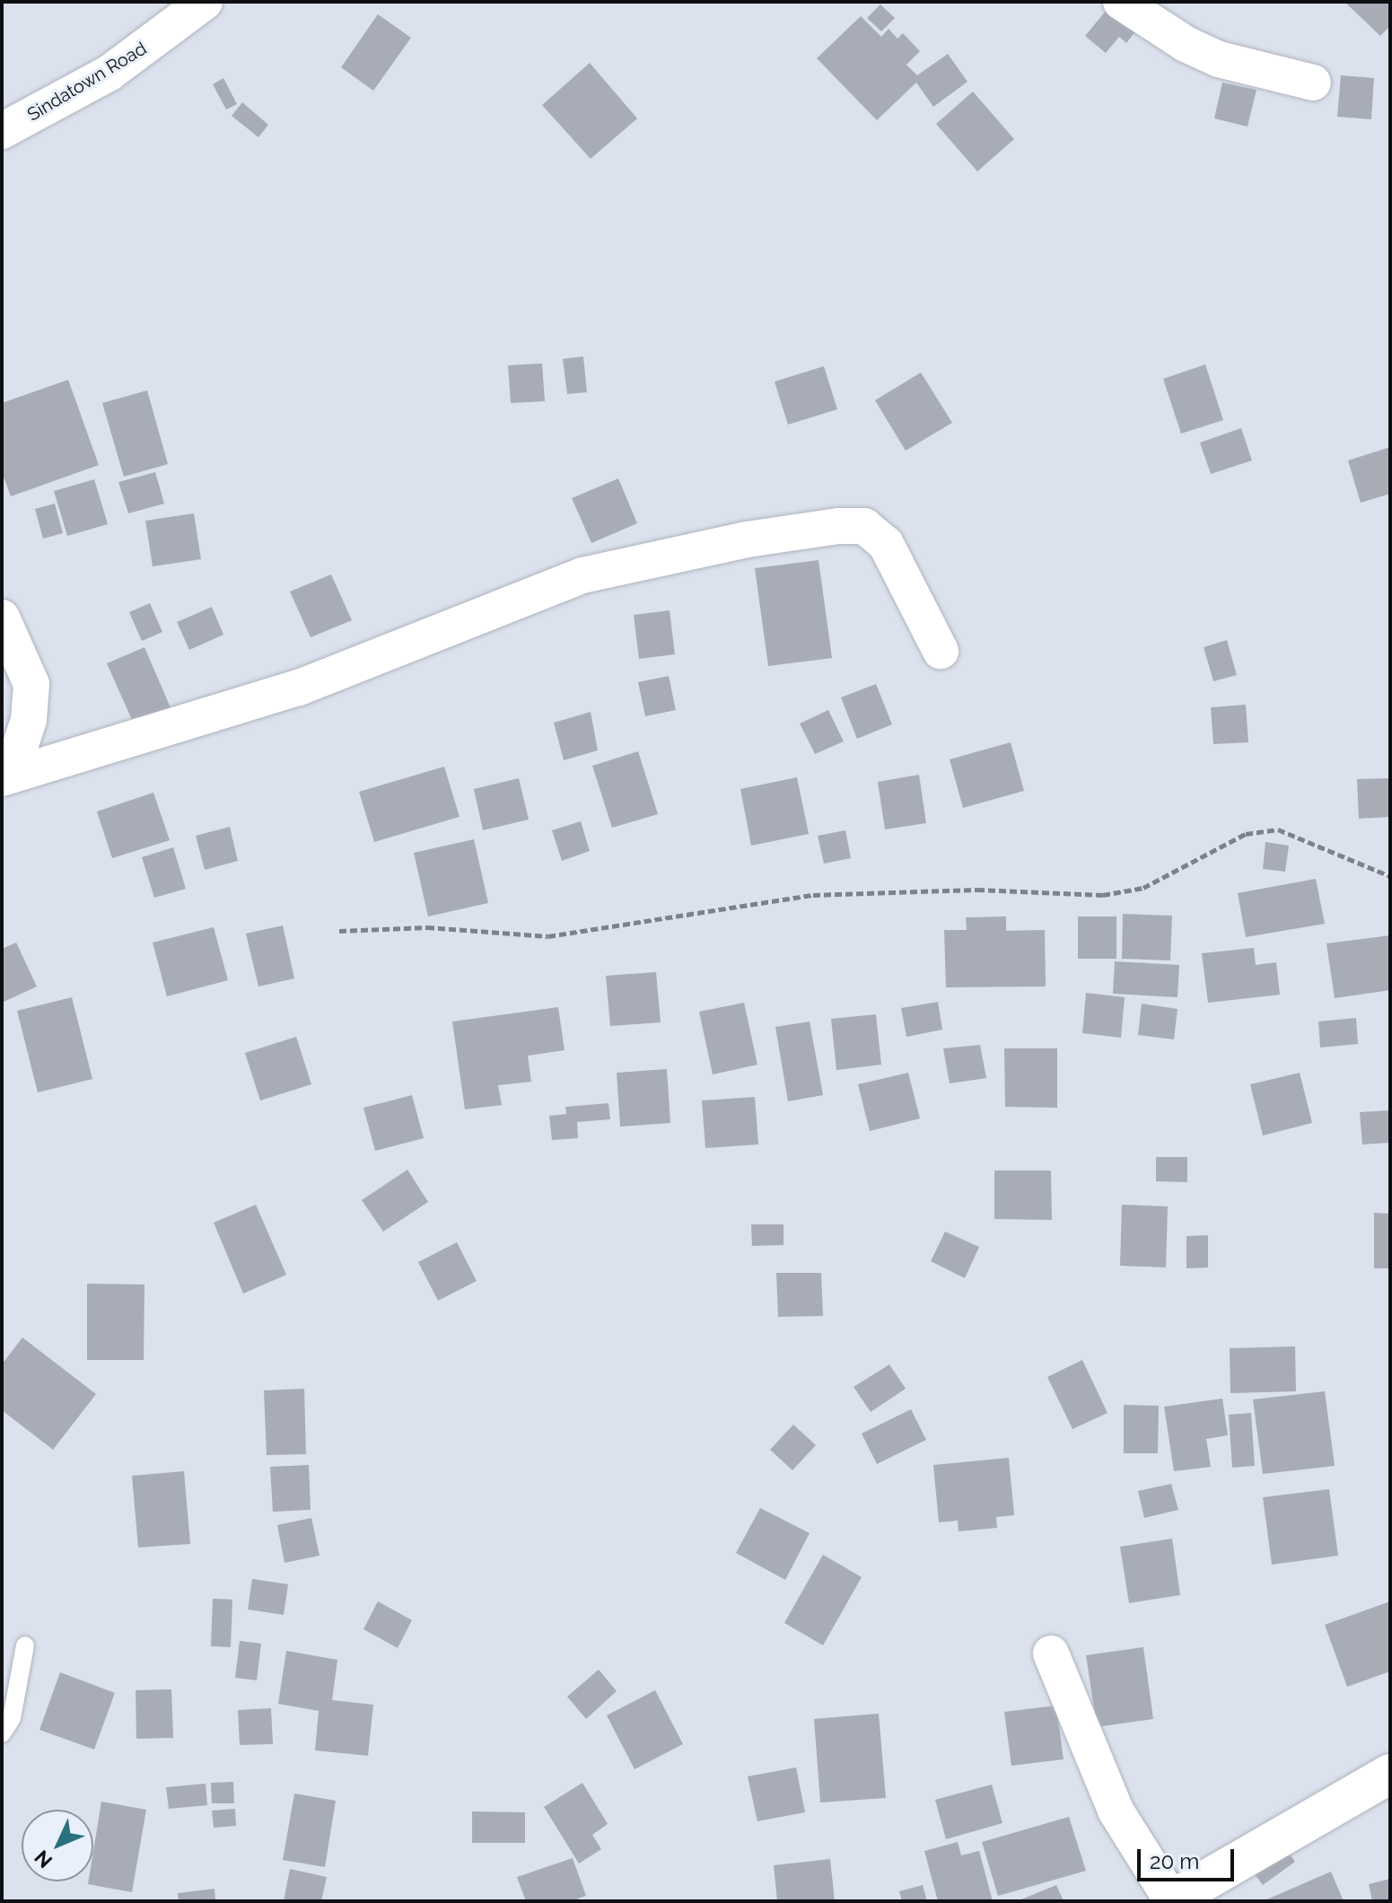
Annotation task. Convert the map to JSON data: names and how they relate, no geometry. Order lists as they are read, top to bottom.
{
  "streets": {
    "street": ["Sindatown Road"]
  },
  "scale_bar": "20 m",
  "north": "bottom left"
}
